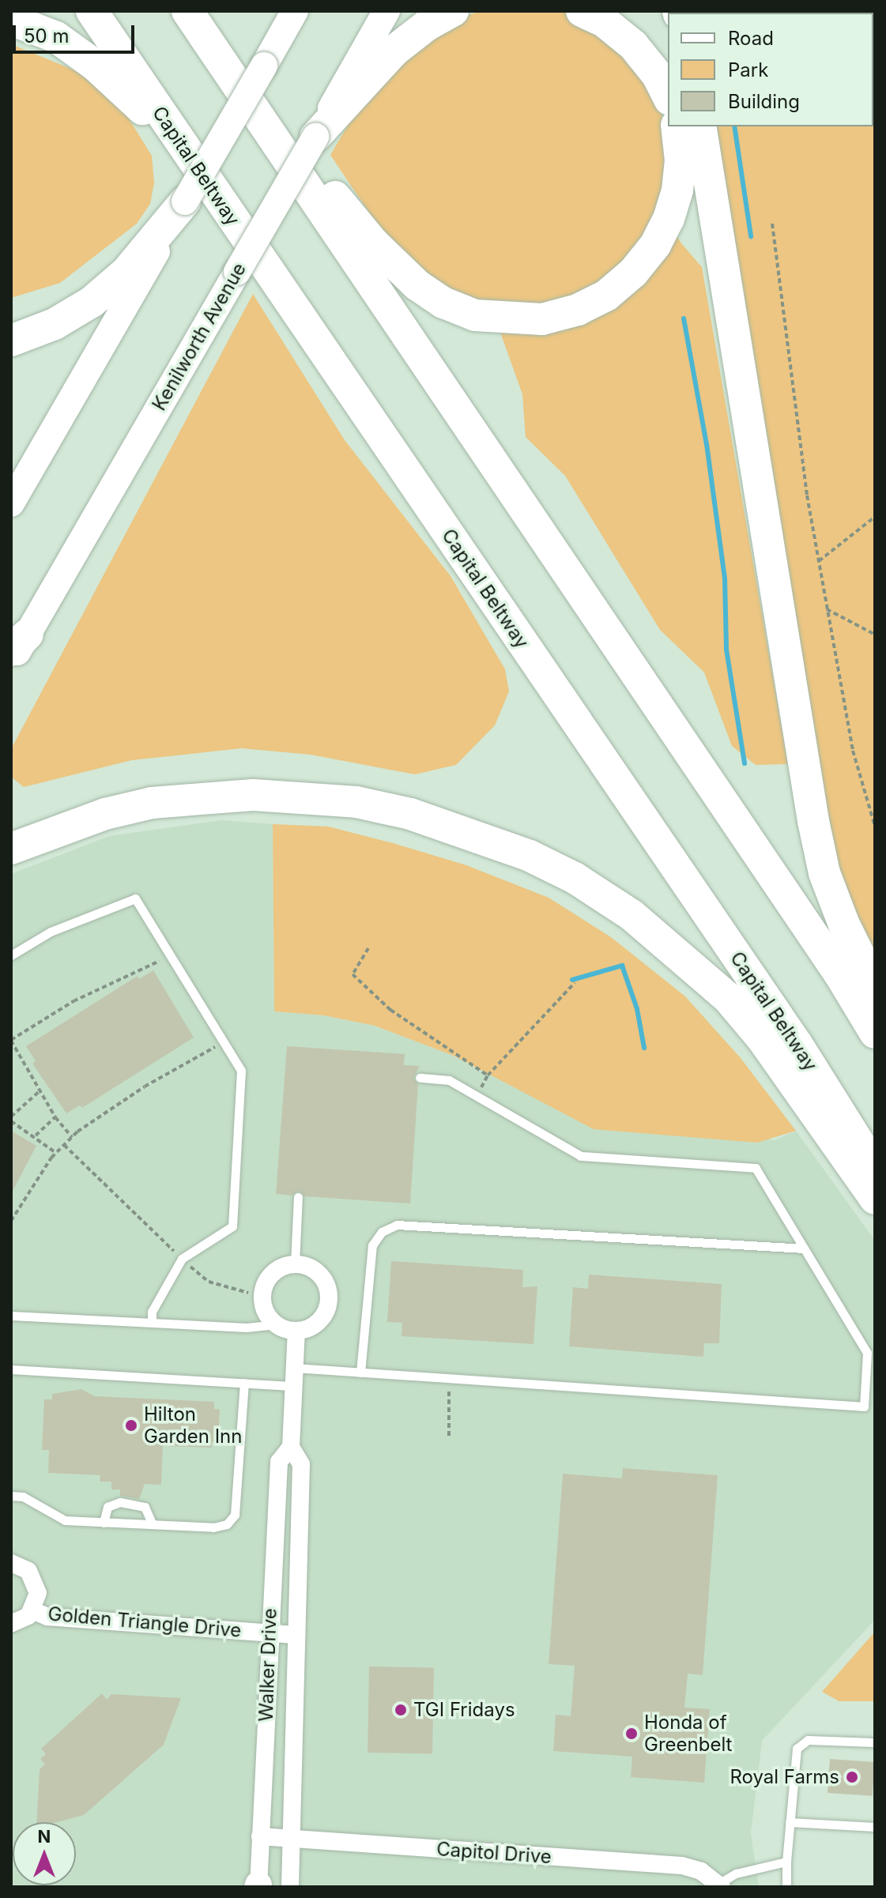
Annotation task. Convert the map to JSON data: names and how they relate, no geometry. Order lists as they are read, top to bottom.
{
  "streets": {
    "highway": ["Capital Beltway"],
    "main road": ["Kenilworth Avenue"],
    "street": ["Golden Triangle Drive", "Walker Drive", "Capitol Drive"]
  },
  "crossings": [
    ["Golden Triangle Drive", "Walker Drive"],
    ["Walker Drive", "Capitol Drive"]
  ],
  "places": [
    "Hilton Garden Inn",
    "TGI Fridays",
    "Honda of Greenbelt",
    "Royal Farms"
  ],
  "legend": ["Road", "Park", "Building"],
  "scale_bar": "50 m",
  "north": "top"
}
